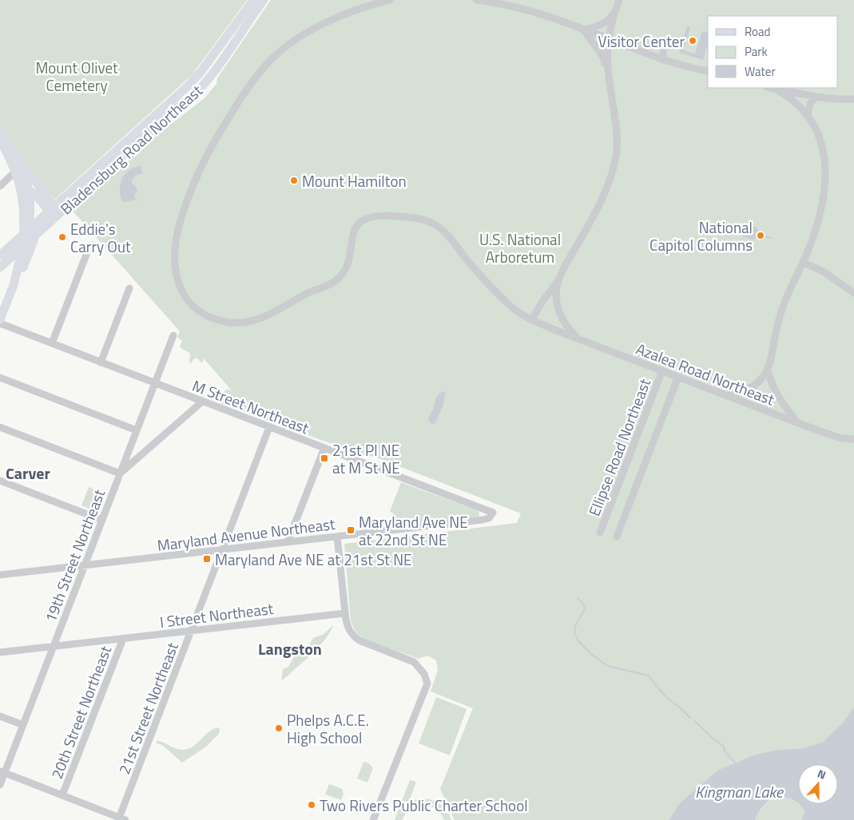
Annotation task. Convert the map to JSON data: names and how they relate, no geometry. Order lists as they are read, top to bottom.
{
  "streets": {
    "main road": ["Bladensburg Road Northeast"],
    "street": [
      "Azalea Road Northeast",
      "M Street Northeast",
      "Ellipse Road Northeast",
      "Maryland Avenue Northeast",
      "19th Street Northeast",
      "I Street Northeast",
      "21st Street Northeast",
      "20th Street Northeast"
    ]
  },
  "crossings": [
    ["Azalea Road Northeast", "Ellipse Road Northeast"],
    ["M Street Northeast", "Maryland Avenue Northeast"],
    ["M Street Northeast", "19th Street Northeast"],
    ["M Street Northeast", "21st Street Northeast"],
    ["Maryland Avenue Northeast", "19th Street Northeast"],
    ["Maryland Avenue Northeast", "21st Street Northeast"],
    ["19th Street Northeast", "I Street Northeast"],
    ["I Street Northeast", "21st Street Northeast"],
    ["I Street Northeast", "20th Street Northeast"]
  ],
  "districts": ["Carver", "Langston"],
  "water": ["Kingman Lake"],
  "parks": ["Mount Olivet Cemetery", "U.S. National Arboretum"],
  "places": {
    "other": [
      "Visitor Center",
      "Mount Hamilton",
      "National Capitol Columns",
      "Eddie's Carry Out",
      "Phelps A.C.E. High School",
      "Two Rivers Public Charter School"
    ],
    "transit": ["21st Pl NE at M St NE", "Maryland Ave NE at 22nd St NE", "Maryland Ave NE at 21st St NE"]
  },
  "legend": ["Road", "Park", "Water"],
  "north": "top"
}
